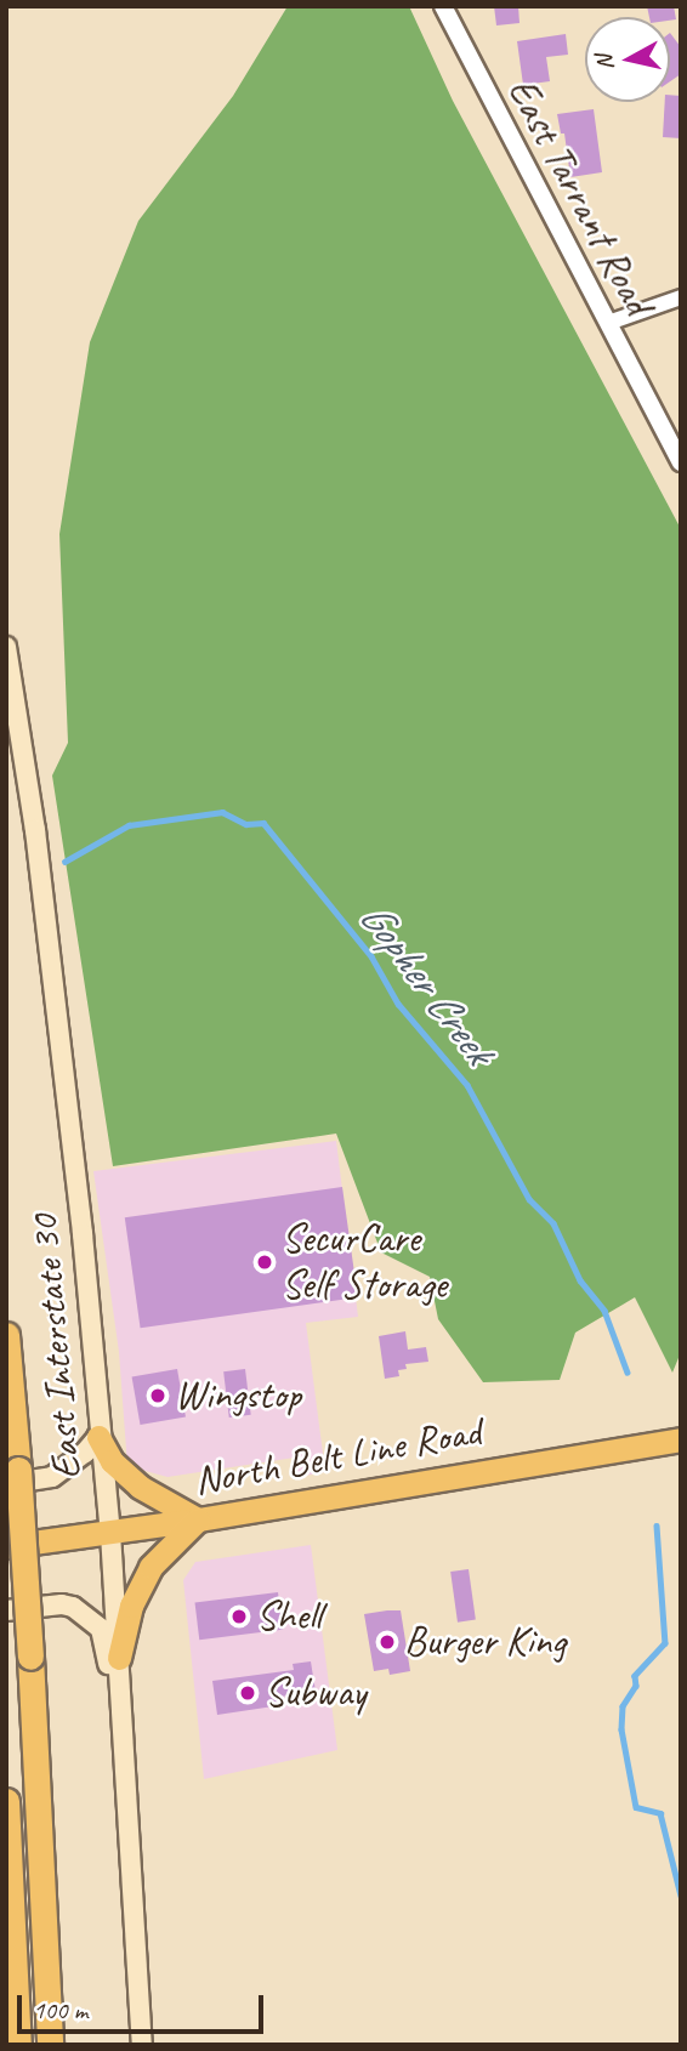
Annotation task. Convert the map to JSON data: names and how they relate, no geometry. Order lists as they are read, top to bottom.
{
  "streets": {
    "main road": ["East Interstate 30", "North Belt Line Road"],
    "street": ["East Tarrant Road"]
  },
  "crossings": [
    ["East Interstate 30", "North Belt Line Road"]
  ],
  "water": ["Gopher Creek"],
  "places": [
    "SecurCare Self Storage",
    "Wingstop",
    "Shell",
    "Burger King",
    "Subway"
  ],
  "scale_bar": "100 m",
  "north": "left"
}
